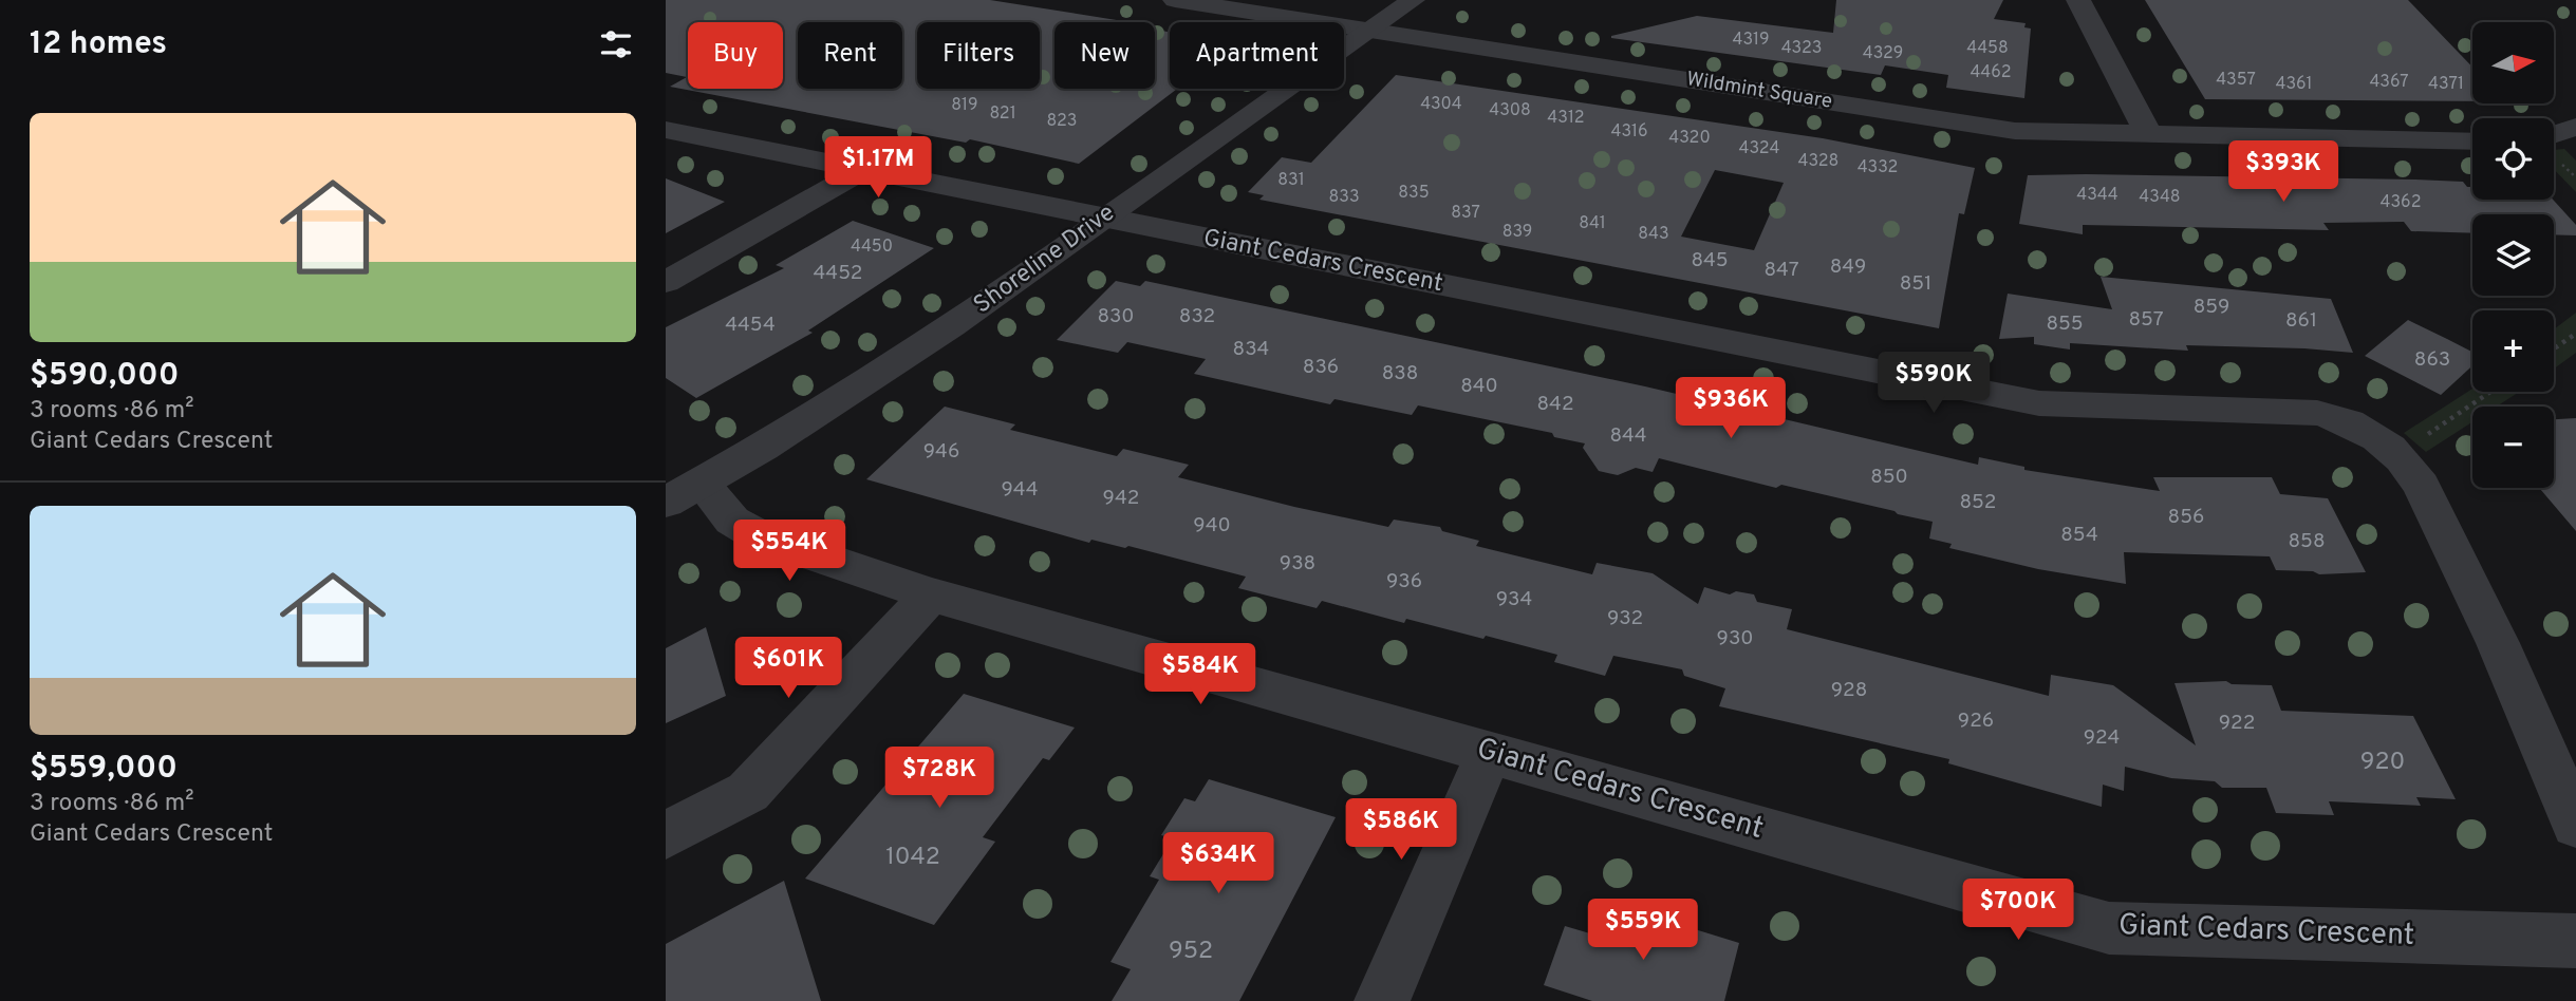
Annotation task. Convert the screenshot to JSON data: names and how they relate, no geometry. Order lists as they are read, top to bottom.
{
  "streets": {
    "street": ["Wildmint Square", "Shoreline Drive", "Giant Cedars Crescent"]
  },
  "crossings": [
    ["Wildmint Square", "Shoreline Drive"],
    ["Shoreline Drive", "Giant Cedars Crescent"]
  ],
  "house_numbers": [
    "4319",
    "4323",
    "4458",
    "4329",
    "4462",
    "4357",
    "4367",
    "4361",
    "4371",
    "4304",
    "819",
    "4308",
    "821",
    "4312",
    "823",
    "4316",
    "4320",
    "4324",
    "4328",
    "4332",
    "831",
    "835",
    "4344",
    "833",
    "4348",
    "4362",
    "837",
    "841",
    "839",
    "843",
    "4450",
    "845",
    "849",
    "847",
    "4452",
    "851",
    "859",
    "830",
    "832",
    "857",
    "861",
    "855",
    "4454",
    "834",
    "863",
    "836",
    "838",
    "840",
    "842",
    "844",
    "946",
    "850",
    "944",
    "942",
    "852",
    "856",
    "940",
    "854",
    "858",
    "938",
    "936",
    "934",
    "932",
    "930",
    "928",
    "926",
    "922",
    "924",
    "920",
    "1042",
    "952"
  ],
  "north": "right",
  "page": {
    "heading": "12 homes",
    "map_buttons": ["+", "−"],
    "chip": [
      "Buy",
      "Rent",
      "Filters",
      "New",
      "Apartment"
    ],
    "list": [
      {
        "name": "$590,000",
        "note": "3 rooms · 86 m² · Giant Cedars Crescent"
      },
      {
        "name": "$559,000",
        "note": "3 rooms · 86 m² · Giant Cedars Crescent"
      }
    ],
    "price": [
      "$1.17M",
      "$393K",
      "$590K",
      "$936K",
      "$554K",
      "$601K",
      "$584K",
      "$728K",
      "$586K",
      "$634K",
      "$700K",
      "$559K"
    ]
  }
}
